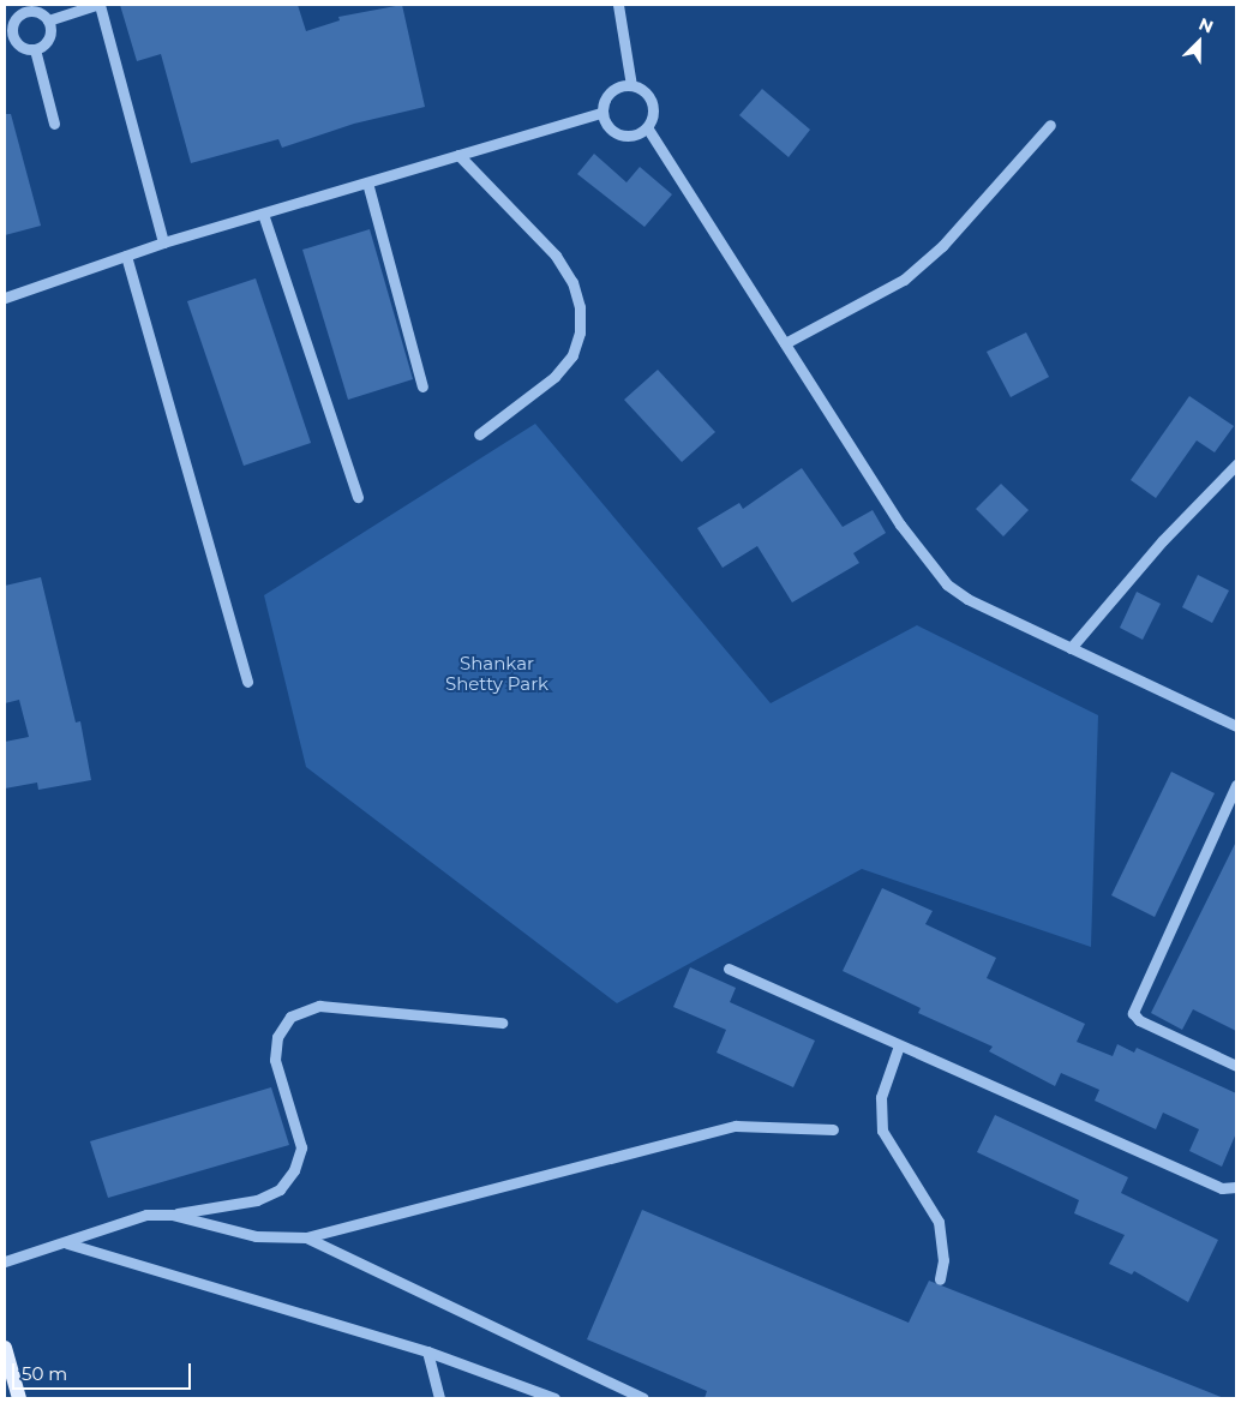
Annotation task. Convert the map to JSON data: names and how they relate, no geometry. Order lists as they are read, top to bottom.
{
  "parks": ["Shankar Shetty Park"],
  "scale_bar": "50 m",
  "north": "top right"
}
